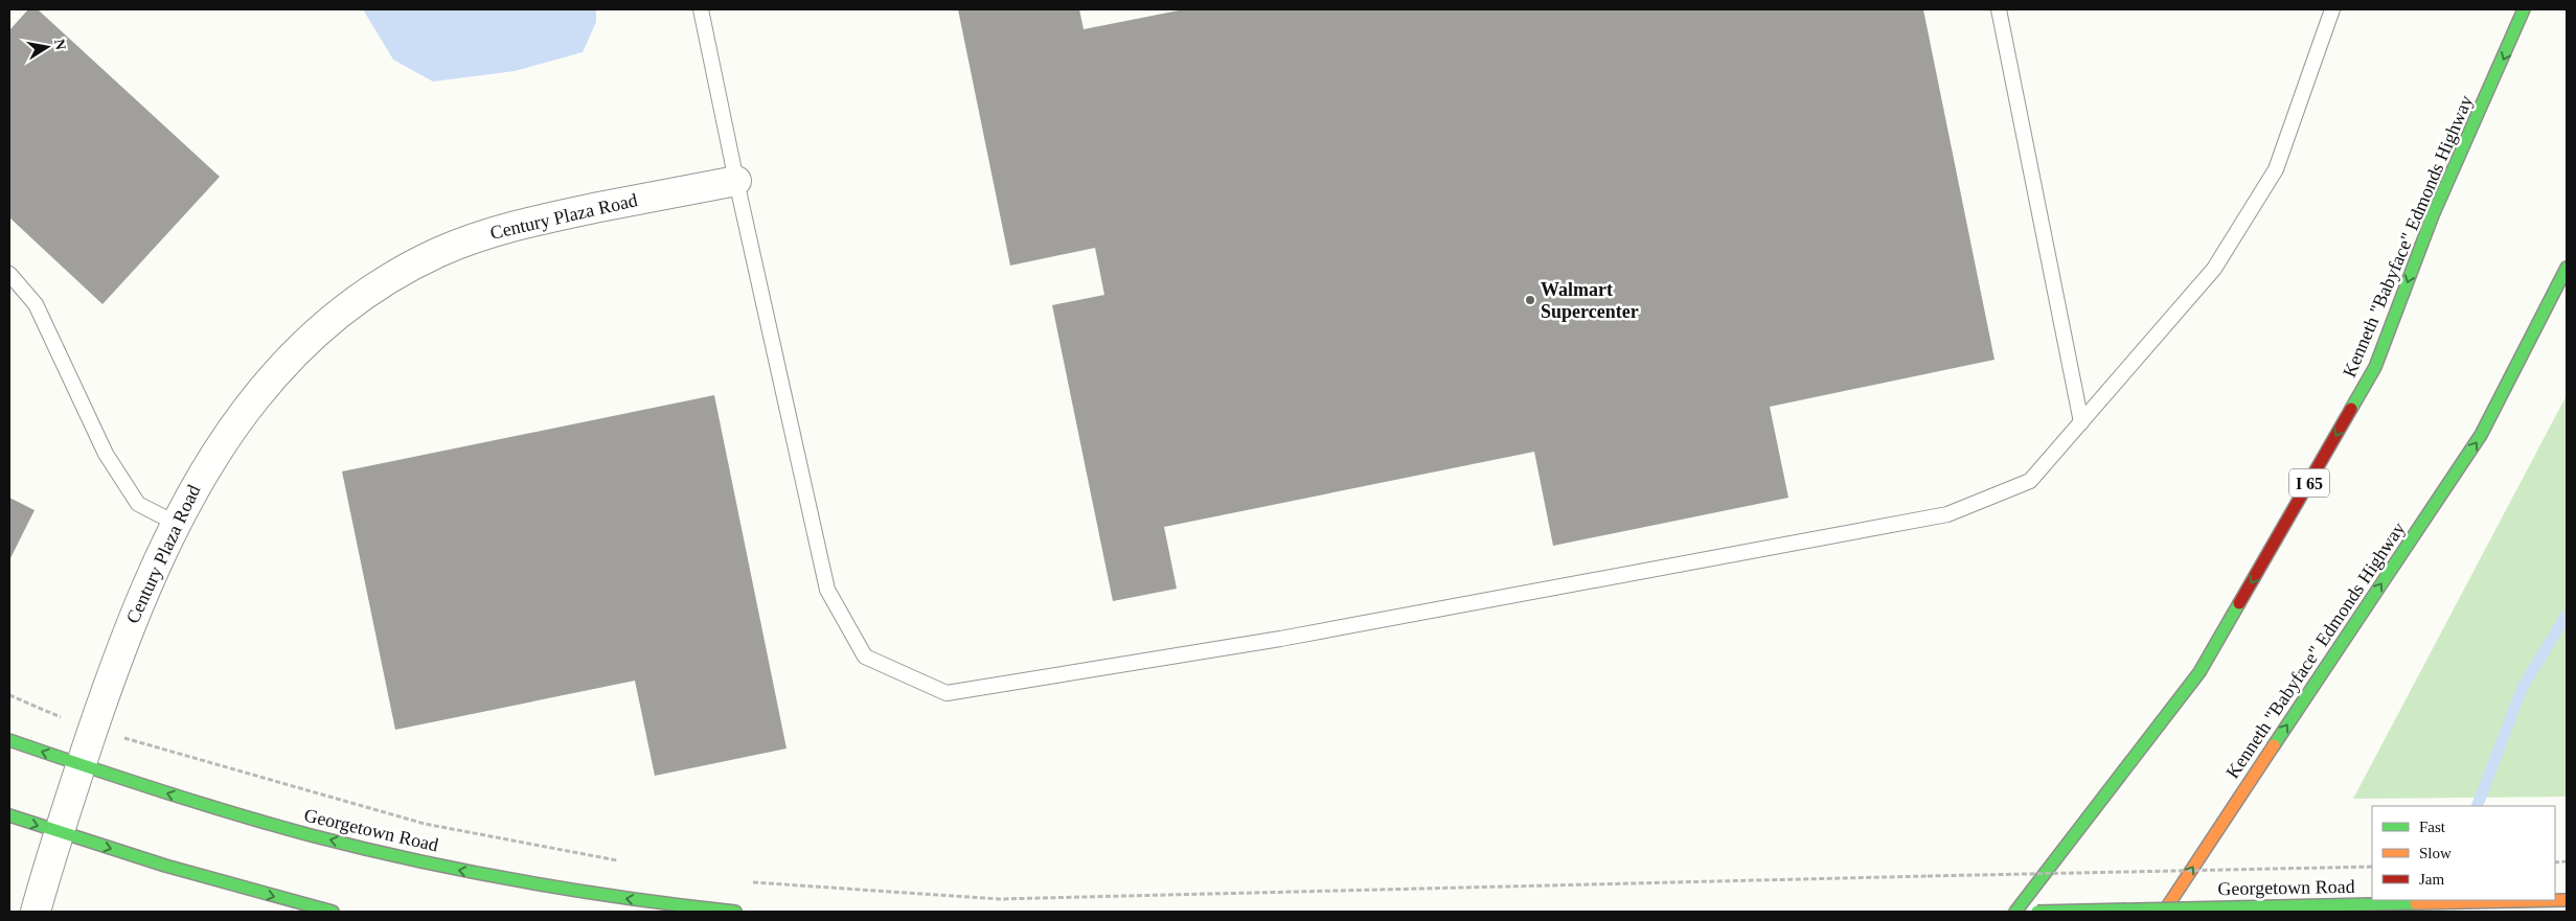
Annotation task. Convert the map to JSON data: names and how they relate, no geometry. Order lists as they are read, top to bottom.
{
  "streets": {
    "main road": ["Kenneth \"Babyface\" Edmonds Highway", "I 65", "Georgetown Road"],
    "street": ["Century Plaza Road"]
  },
  "crossings": [
    ["Century Plaza Road", "Georgetown Road"]
  ],
  "places": ["Walmart Supercenter"],
  "legend": ["Fast", "Slow", "Jam"],
  "north": "right"
}
